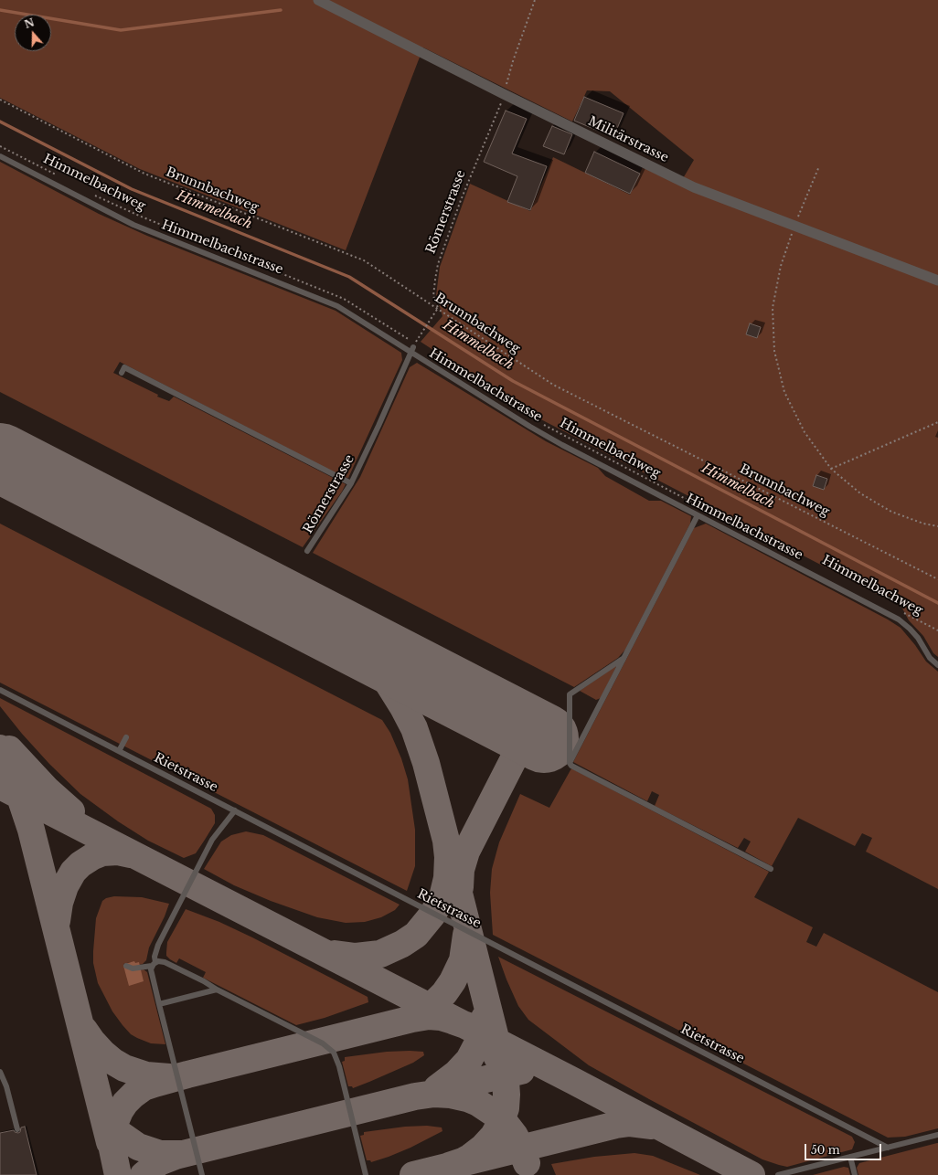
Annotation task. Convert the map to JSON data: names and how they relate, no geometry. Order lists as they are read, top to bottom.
{
  "streets": {
    "street": ["Militärstrasse"],
    "lane": ["Römerstrasse", "Himmelbachstrasse", "Rietstrasse"],
    "path": ["Himmelbachweg", "Brunnbachweg"]
  },
  "crossings": [
    ["Militärstrasse", "Römerstrasse"],
    ["Himmelbachweg", "Römerstrasse"],
    ["Himmelbachweg", "Himmelbachstrasse"],
    ["Brunnbachweg", "Römerstrasse"],
    ["Römerstrasse", "Himmelbachstrasse"]
  ],
  "water": ["Himmelbach"],
  "scale_bar": "50 m",
  "north": "top"
}
